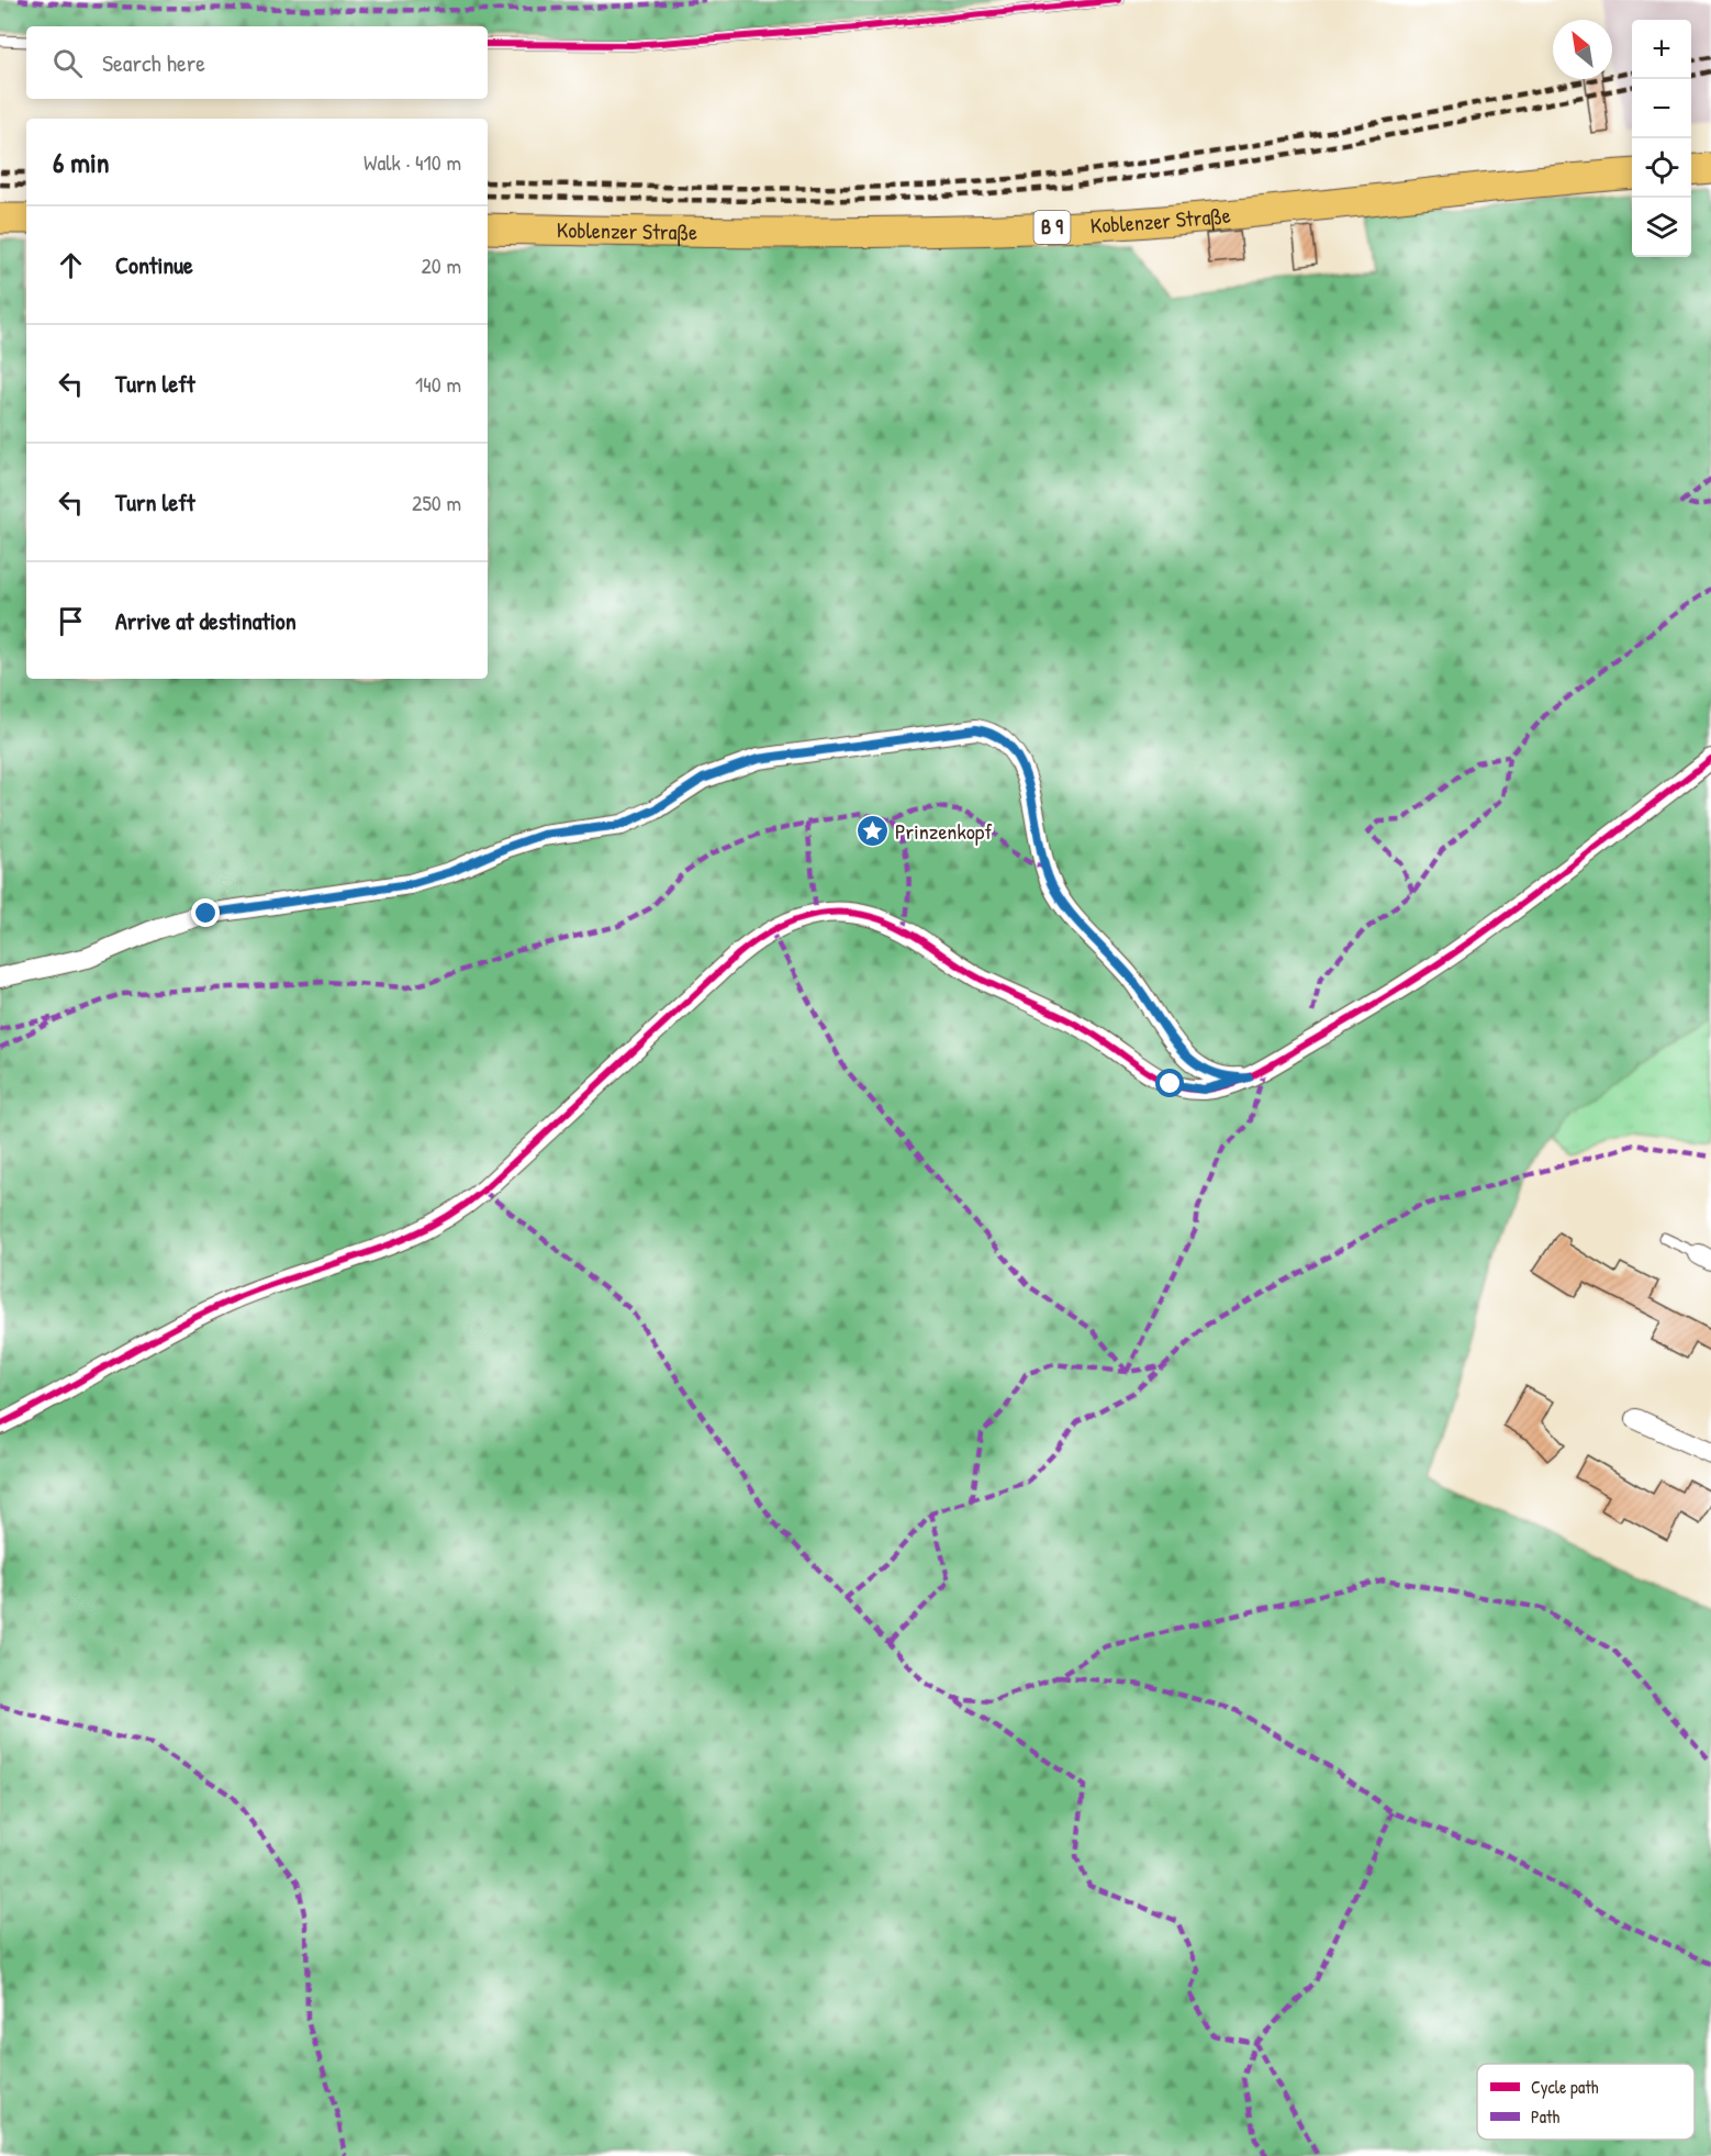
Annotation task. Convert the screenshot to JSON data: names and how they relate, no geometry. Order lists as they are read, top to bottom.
{
  "streets": {
    "main road": ["Koblenzer Straße", "B 9"]
  },
  "places": {
    "place": ["Prinzenkopf"]
  },
  "legend": ["Cycle path", "Path"],
  "north": "top left",
  "page": {
    "map_buttons": ["+", "−"],
    "search": "Search here",
    "heading": ["6 min", "Walk · 410 m"],
    "list": [
      ["Continue", "20 m"],
      ["Turn left", "140 m"],
      ["Turn left", "250 m"],
      "Arrive at destination"
    ]
  }
}
